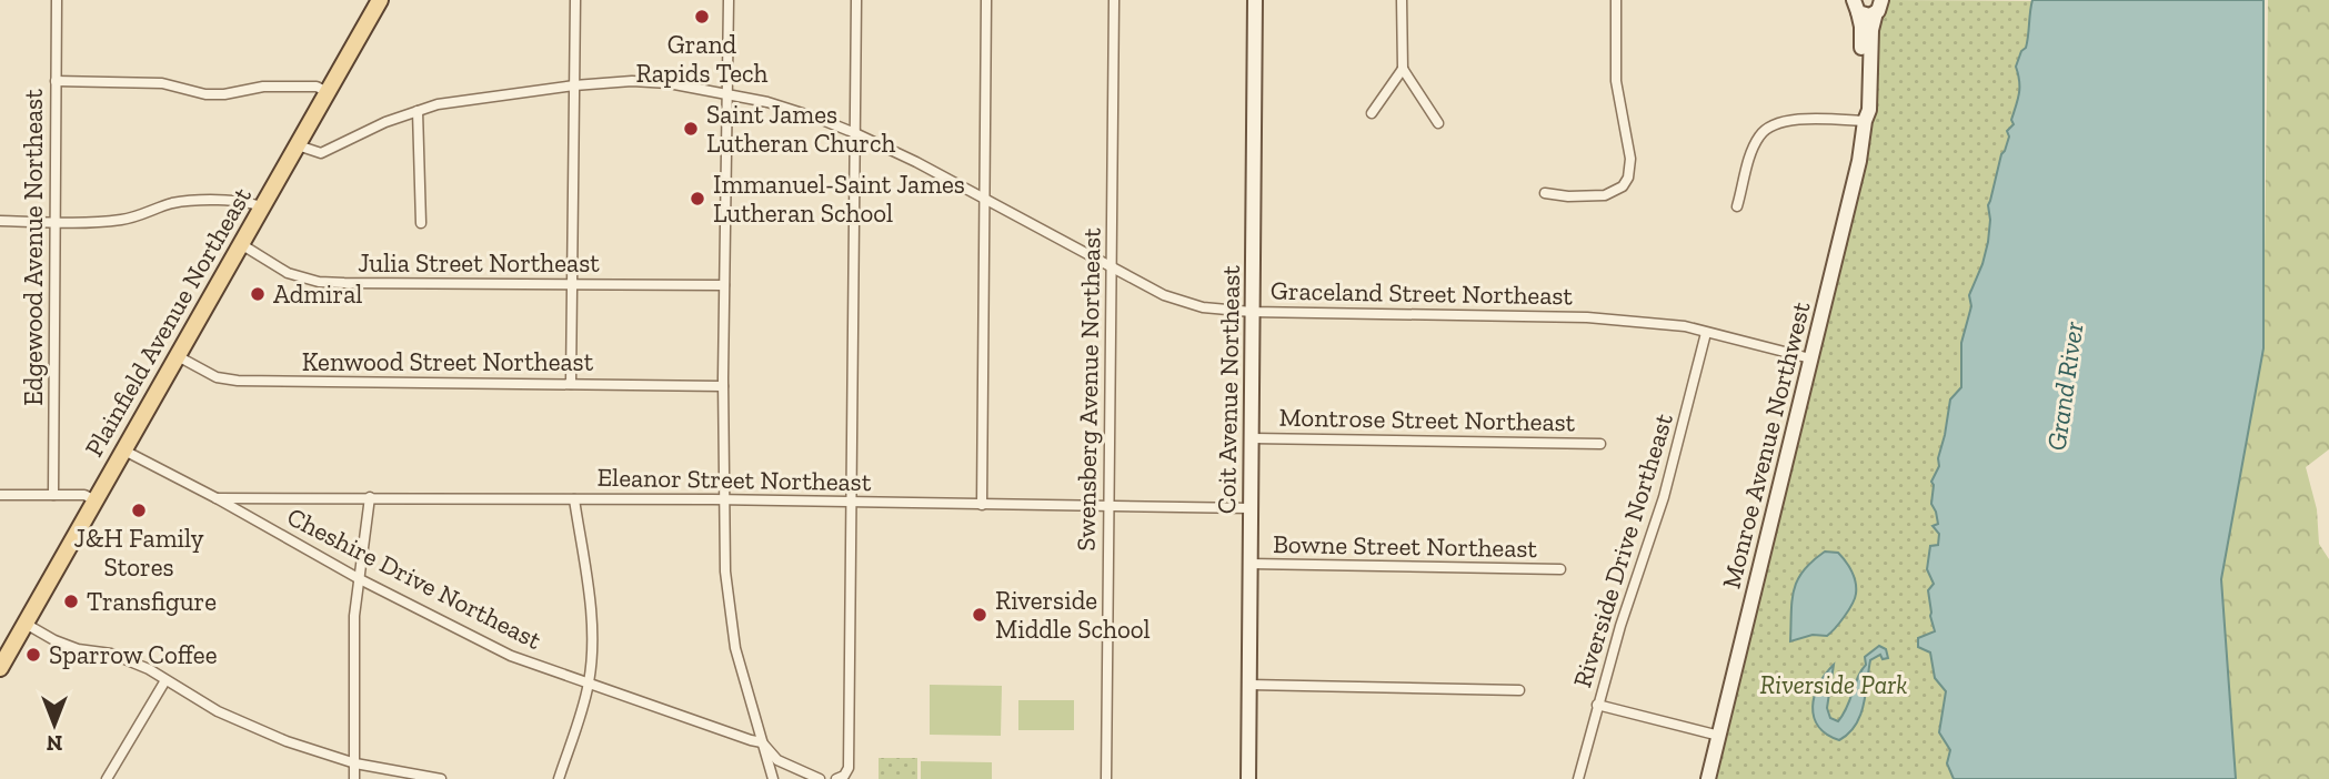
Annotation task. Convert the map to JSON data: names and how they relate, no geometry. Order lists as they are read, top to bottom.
{
  "streets": {
    "main road": ["Plainfield Avenue Northeast", "Coit Avenue Northeast", "Monroe Avenue Northwest"],
    "street": [
      "Edgewood Avenue Northeast",
      "Julia Street Northeast",
      "Graceland Street Northeast",
      "Kenwood Street Northeast",
      "Swensberg Avenue Northeast",
      "Montrose Street Northeast",
      "Eleanor Street Northeast",
      "Bowne Street Northeast",
      "Riverside Drive Northeast",
      "Cheshire Drive Northeast"
    ]
  },
  "crossings": [
    ["Julia Street Northeast", "Plainfield Avenue Northeast"],
    ["Graceland Street Northeast", "Plainfield Avenue Northeast"],
    ["Graceland Street Northeast", "Swensberg Avenue Northeast"],
    ["Graceland Street Northeast", "Coit Avenue Northeast"],
    ["Graceland Street Northeast", "Monroe Avenue Northwest"],
    ["Graceland Street Northeast", "Riverside Drive Northeast"],
    ["Plainfield Avenue Northeast", "Kenwood Street Northeast"],
    ["Plainfield Avenue Northeast", "Cheshire Drive Northeast"],
    ["Swensberg Avenue Northeast", "Eleanor Street Northeast"],
    ["Coit Avenue Northeast", "Montrose Street Northeast"],
    ["Coit Avenue Northeast", "Eleanor Street Northeast"],
    ["Coit Avenue Northeast", "Bowne Street Northeast"],
    ["Eleanor Street Northeast", "Cheshire Drive Northeast"]
  ],
  "water": ["Grand River"],
  "parks": ["Riverside Park"],
  "places": [
    "Grand Rapids Tech",
    "Saint James Lutheran Church",
    "Immanuel-Saint James Lutheran School",
    "Admiral",
    "J&H Family Stores",
    "Transfigure",
    "Riverside Middle School",
    "Sparrow Coffee"
  ],
  "north": "bottom"
}
